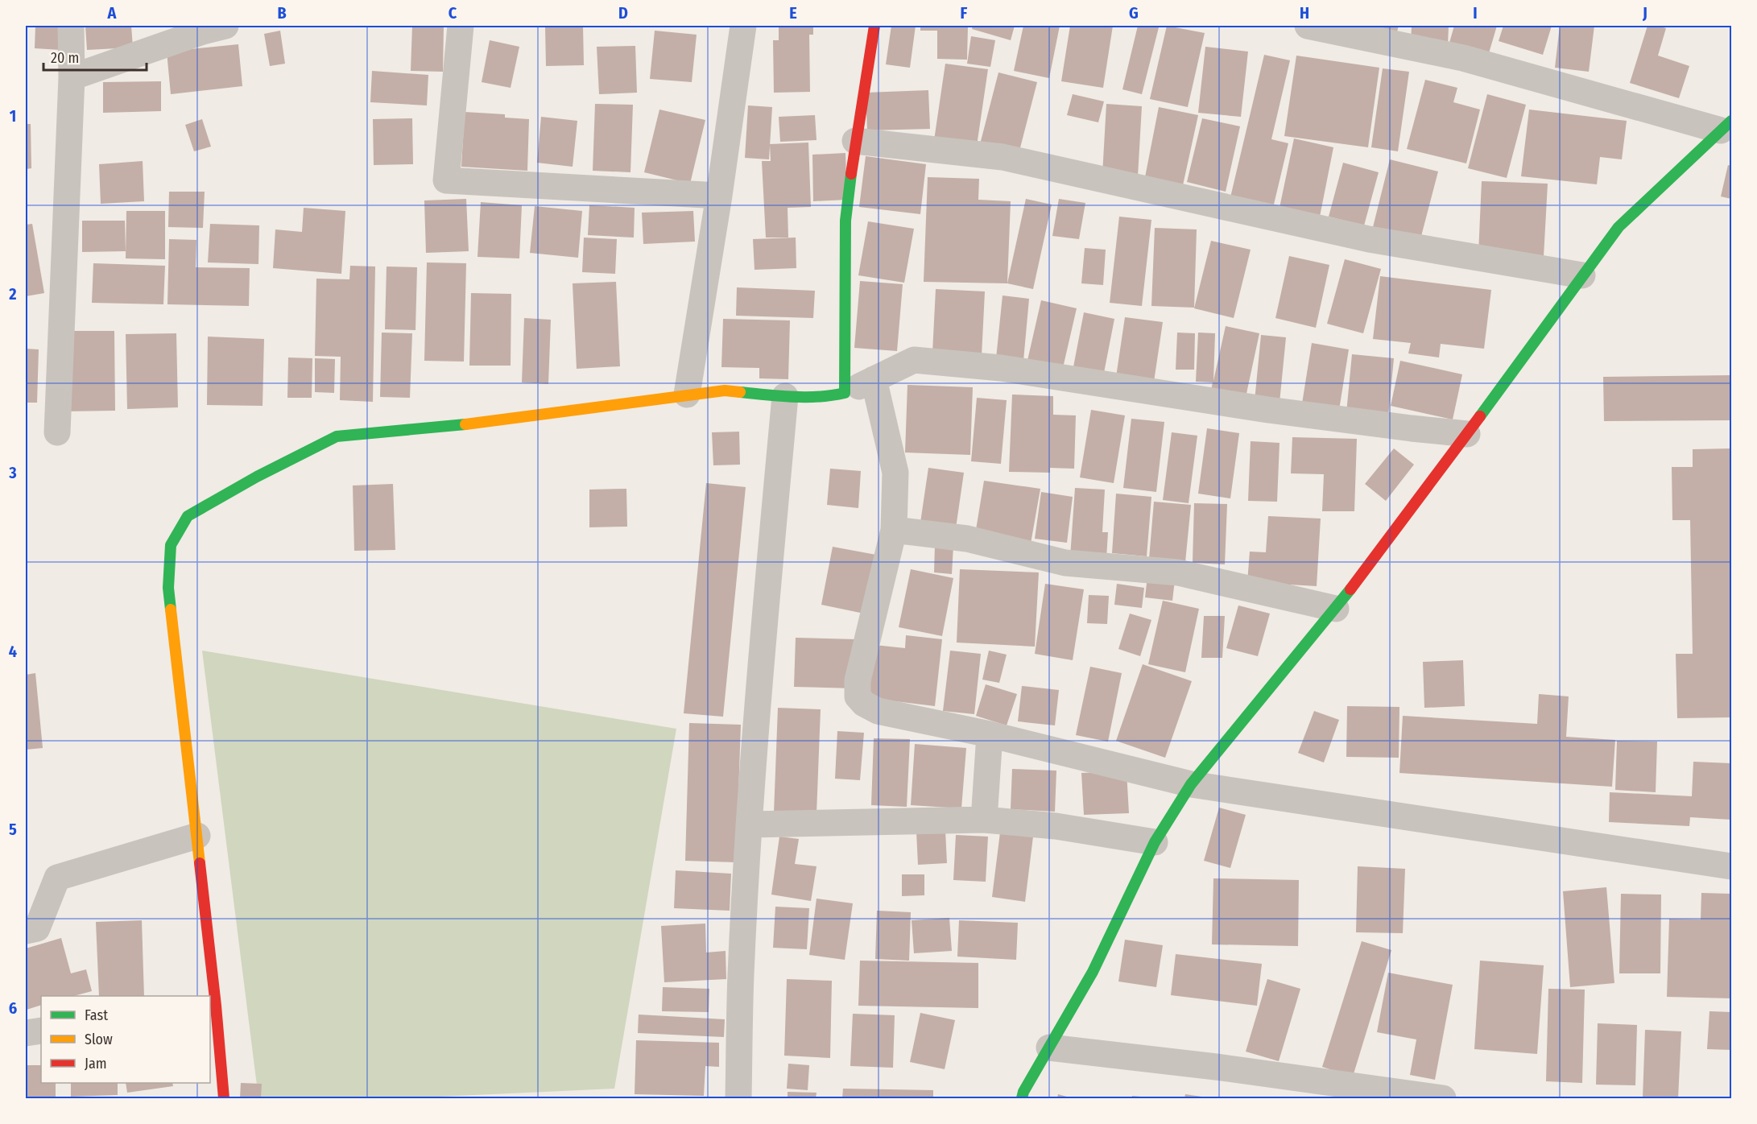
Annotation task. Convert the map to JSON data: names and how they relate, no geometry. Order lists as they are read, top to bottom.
{
  "legend": ["Fast", "Slow", "Jam"],
  "scale_bar": "20 m",
  "grid": {
    "columns": [
      "A",
      "B",
      "C",
      "D",
      "E",
      "F",
      "G",
      "H",
      "I",
      "J"
    ],
    "rows": [
      "1",
      "2",
      "3",
      "4",
      "5",
      "6"
    ]
  }
}
